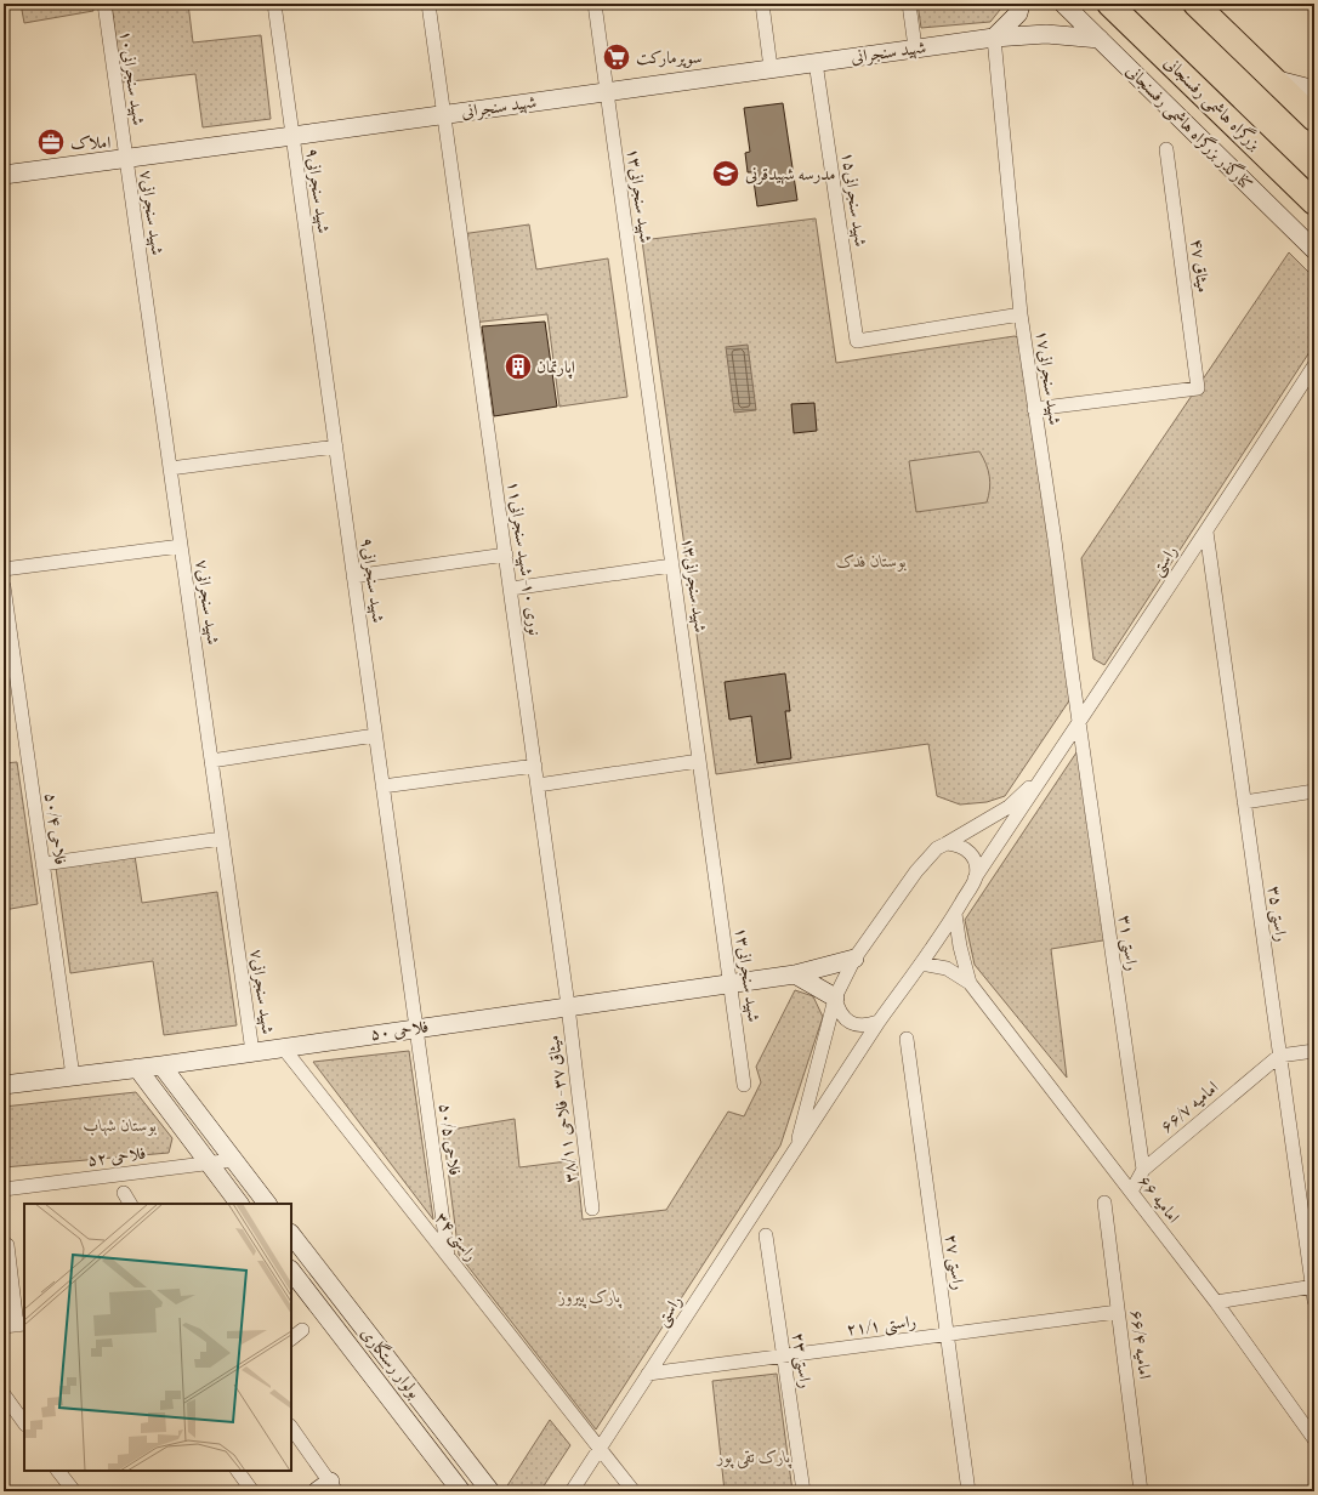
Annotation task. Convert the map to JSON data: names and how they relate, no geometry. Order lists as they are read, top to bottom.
{
  "streets": {
    "highway": ["بزرگراه هاشمی رفسنجانی"],
    "street": [
      "شهید سنجرانی",
      "شهید سنجرانی۱۰",
      "کنارگذر بزرگراه هاشمی رفسنجانی",
      "شهید سنجرانی۹",
      "شهید سنجرانی۱۳",
      "شهید سنجرانی۱۵",
      "شهید سنجرانی۷",
      "میثاق ۴۷",
      "شهید سنجرانی۱۷",
      "نوری ۱۰- شهید سنجرانی۱۱",
      "راستی",
      "فلاحی ۵۰/۴",
      "راستی ۳۵",
      "راستی ۳۱",
      "فلاحی ۵۰",
      "امامیه ۶۶/۷",
      "میثاق ۳۷ - فلاحی ۳۸/۱۱",
      "فلاحی ۵۰/۵",
      "فلاحی ۵۲",
      "امامیه ۶۶",
      "راستی ۳۴",
      "راستی ۲۷",
      "راستی ۲۱/۱",
      "امامیه ۶۶/۴",
      "راستی ۲۳",
      "بولوار رستگاری"
    ]
  },
  "crossings": [
    ["شهید سنجرانی", "شهید سنجرانی۱۰"],
    ["شهید سنجرانی", "کنارگذر بزرگراه هاشمی رفسنجانی"],
    ["شهید سنجرانی", "شهید سنجرانی۹"],
    ["شهید سنجرانی", "شهید سنجرانی۱۳"],
    ["شهید سنجرانی", "شهید سنجرانی۱۵"],
    ["شهید سنجرانی", "شهید سنجرانی۷"],
    ["شهید سنجرانی", "شهید سنجرانی۱۷"],
    ["شهید سنجرانی", "نوری ۱۰- شهید سنجرانی۱۱"],
    ["شهید سنجرانی۱۰", "شهید سنجرانی۷"],
    ["شهید سنجرانی۹", "فلاحی ۵۰"],
    ["شهید سنجرانی۹", "فلاحی ۵۰/۵"],
    ["شهید سنجرانی۱۳", "فلاحی ۵۰"],
    ["شهید سنجرانی۱۵", "شهید سنجرانی۱۷"],
    ["شهید سنجرانی۷", "فلاحی ۵۰"],
    ["میثاق ۴۷", "شهید سنجرانی۱۷"],
    ["شهید سنجرانی۱۷", "راستی"],
    ["شهید سنجرانی۱۷", "راستی ۳۱"],
    ["نوری ۱۰- شهید سنجرانی۱۱", "فلاحی ۵۰"],
    ["نوری ۱۰- شهید سنجرانی۱۱", "میثاق ۳۷ - فلاحی ۳۸/۱۱"],
    ["راستی", "راستی ۳۵"],
    ["راستی", "راستی ۳۱"],
    ["راستی", "فلاحی ۵۰"],
    ["راستی", "راستی ۳۴"],
    ["راستی", "راستی ۲۱/۱"],
    ["فلاحی ۵۰/۴", "فلاحی ۵۰"],
    ["راستی ۳۵", "امامیه ۶۶/۷"],
    ["راستی ۳۱", "امامیه ۶۶/۷"],
    ["فلاحی ۵۰", "میثاق ۳۷ - فلاحی ۳۸/۱۱"],
    ["فلاحی ۵۰", "فلاحی ۵۰/۵"],
    ["فلاحی ۵۰", "راستی ۳۴"],
    ["امامیه ۶۶/۷", "امامیه ۶۶"],
    ["فلاحی ۵۰/۵", "راستی ۳۴"],
    ["راستی ۲۷", "راستی ۲۱/۱"],
    ["راستی ۲۱/۱", "امامیه ۶۶/۴"],
    ["راستی ۲۱/۱", "راستی ۲۳"]
  ],
  "parks": [
    "بوستان فدک",
    "بوستان شهاب",
    "پارک پیروز",
    "پارک تقی پور"
  ],
  "places": {
    "supermarket": ["سوپرمارکت"],
    "office": ["املاک"],
    "school or university": ["مدرسه شهیدقرنی"],
    "building": ["اپارتمان"]
  }
}
